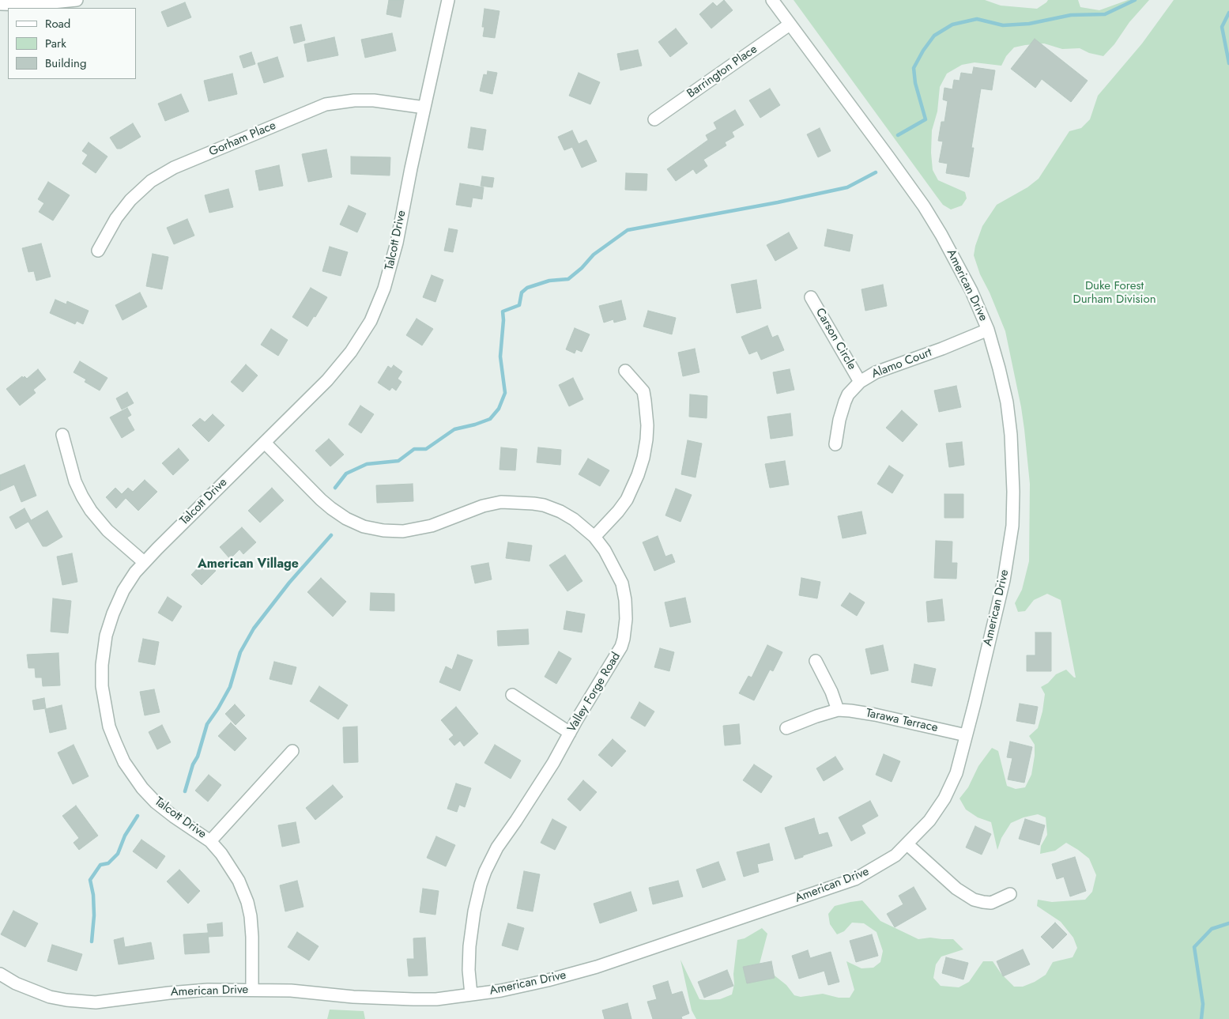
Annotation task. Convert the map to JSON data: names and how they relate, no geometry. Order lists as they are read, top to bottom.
{
  "streets": {
    "street": [
      "Barrington Place",
      "Gorham Place",
      "Talcott Drive",
      "American Drive",
      "Carson Circle",
      "Alamo Court",
      "Valley Forge Road",
      "Tarawa Terrace"
    ]
  },
  "crossings": [
    ["Barrington Place", "American Drive"],
    ["Gorham Place", "Talcott Drive"],
    ["Talcott Drive", "American Drive"],
    ["Talcott Drive", "Valley Forge Road"],
    ["American Drive", "Alamo Court"],
    ["American Drive", "Valley Forge Road"],
    ["American Drive", "Tarawa Terrace"],
    ["Carson Circle", "Alamo Court"]
  ],
  "districts": ["American Village"],
  "parks": ["Duke Forest Durham Division"],
  "legend": ["Road", "Park", "Building"]
}
